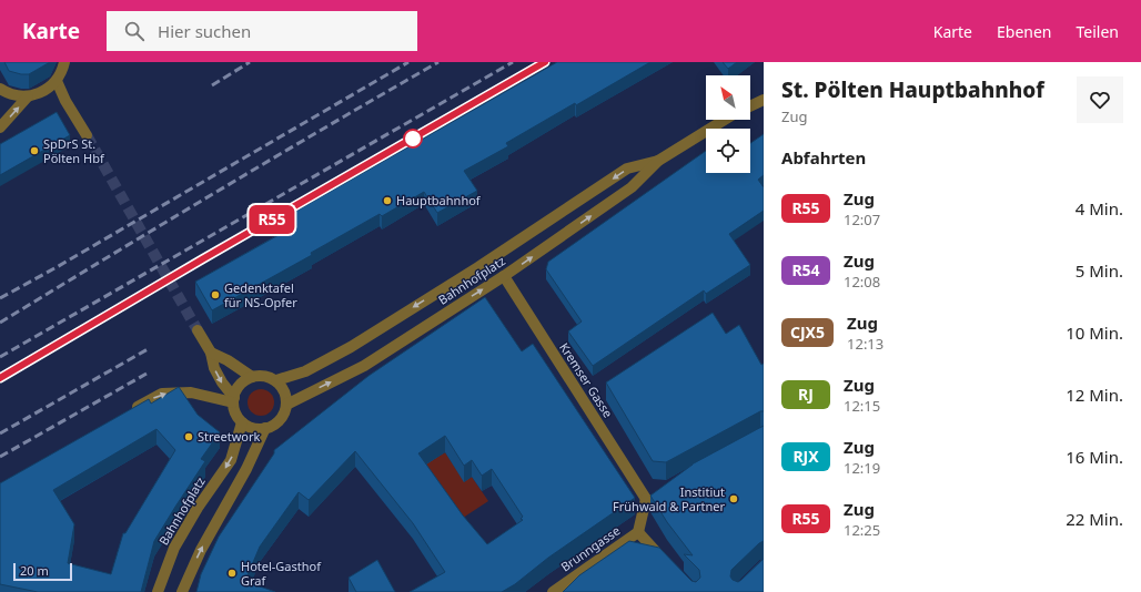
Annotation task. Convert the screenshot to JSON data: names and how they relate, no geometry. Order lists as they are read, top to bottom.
{
  "streets": {
    "street": ["Bahnhofplatz", "Kremser Gasse", "Brunngasse"]
  },
  "crossings": [
    ["Bahnhofplatz", "Kremser Gasse"],
    ["Kremser Gasse", "Brunngasse"]
  ],
  "places": [
    "SpDrS St. Pölten Hbf",
    "Hauptbahnhof",
    "Gedenktafel für NS-Opfer",
    "Streetwork",
    "Institiut Frühwald & Partner",
    "Hotel-Gasthof Graf"
  ],
  "scale_bar": "20 m",
  "north": "top left",
  "page": {
    "header": "Karte",
    "search": "Hier suchen",
    "nav": ["Karte", "Ebenen", "Teilen"],
    "on_map": "R55",
    "heading": [
      ["St. Pölten Hauptbahnhof", "Zug"],
      "Abfahrten"
    ],
    "list": [
      {
        "mark": "R55",
        "name": "Zug",
        "note": "12:07",
        "value": "4 Min."
      },
      {
        "mark": "R54",
        "name": "Zug",
        "note": "12:08",
        "value": "5 Min."
      },
      {
        "mark": "CJX5",
        "name": "Zug",
        "note": "12:13",
        "value": "10 Min."
      },
      {
        "mark": "RJ",
        "name": "Zug",
        "note": "12:15",
        "value": "12 Min."
      },
      {
        "mark": "RJX",
        "name": "Zug",
        "note": "12:19",
        "value": "16 Min."
      },
      {
        "mark": "R55",
        "name": "Zug",
        "note": "12:25",
        "value": "22 Min."
      }
    ],
    "scale": "20 m"
  }
}
